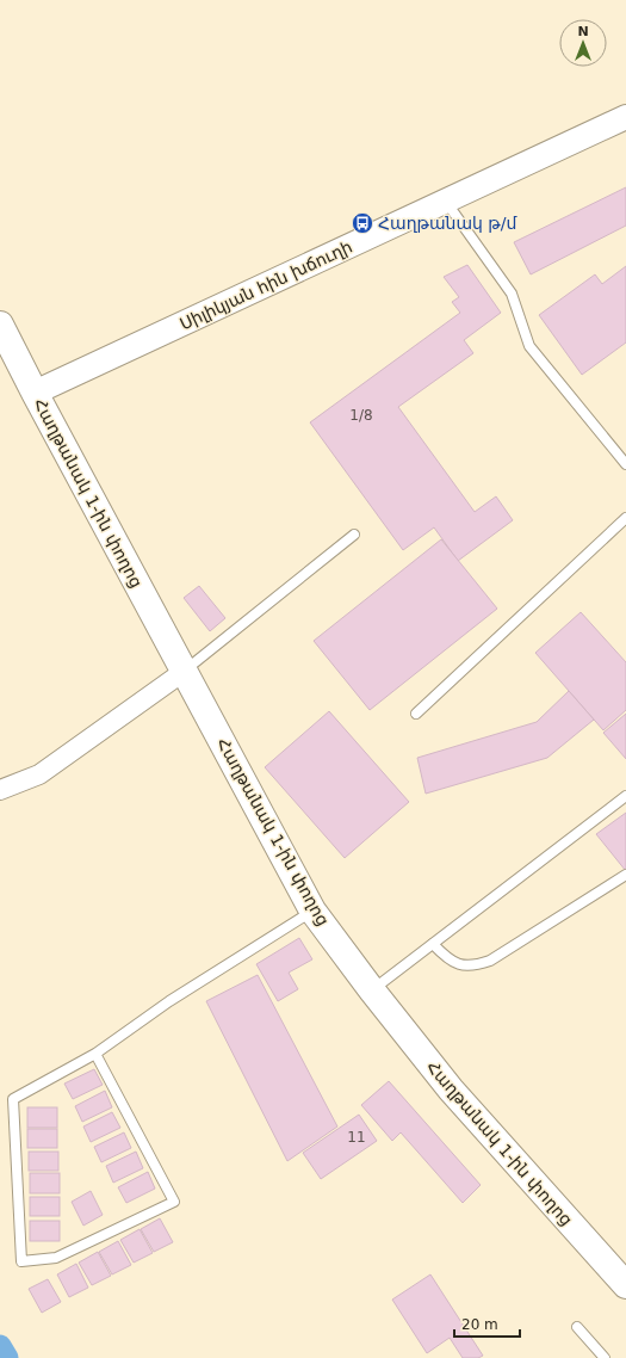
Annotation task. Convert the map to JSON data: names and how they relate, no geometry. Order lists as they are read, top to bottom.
{
  "streets": {
    "main road": ["Հաղթանակ 1-ին փողոց"],
    "street": ["Սիլիկյան հին խճուղի"]
  },
  "crossings": [
    ["Սիլիկյան հին խճուղի", "Հաղթանակ 1-ին փողոց"]
  ],
  "places": {
    "bus stop": ["Հաղթանակ թ/մ"]
  },
  "house_numbers": ["1/8", "11"],
  "scale_bar": "20 m",
  "north": "top"
}
